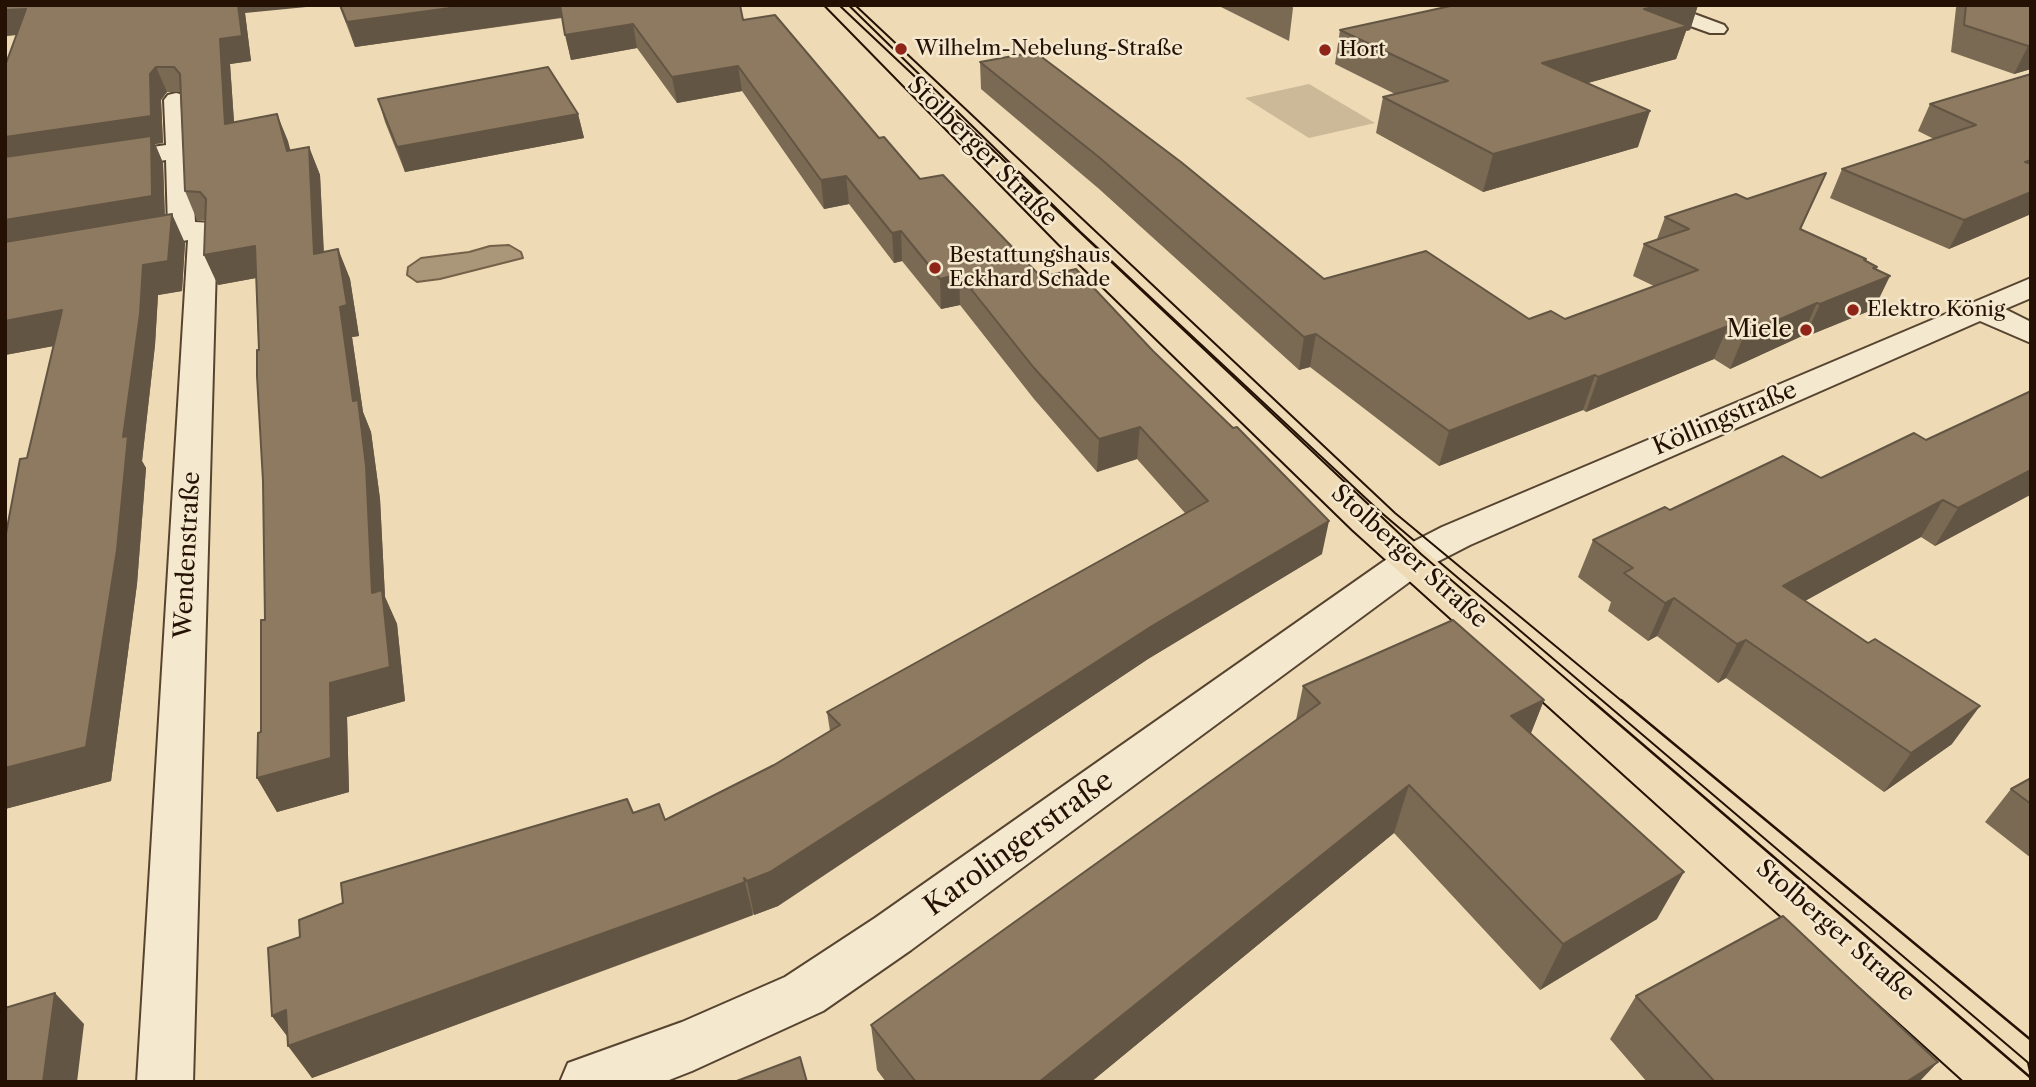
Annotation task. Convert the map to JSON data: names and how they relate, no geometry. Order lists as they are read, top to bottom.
{
  "streets": {
    "main road": ["Stolberger Straße"],
    "street": ["Köllingstraße", "Wendenstraße", "Karolingerstraße"]
  },
  "crossings": [
    ["Stolberger Straße", "Köllingstraße"],
    ["Stolberger Straße", "Karolingerstraße"],
    ["Köllingstraße", "Karolingerstraße"]
  ],
  "places": [
    "Wilhelm-Nebelung-Straße",
    "Hort",
    "Bestattungshaus Eckhard Schade",
    "Elektro König",
    "Miele"
  ]
}
